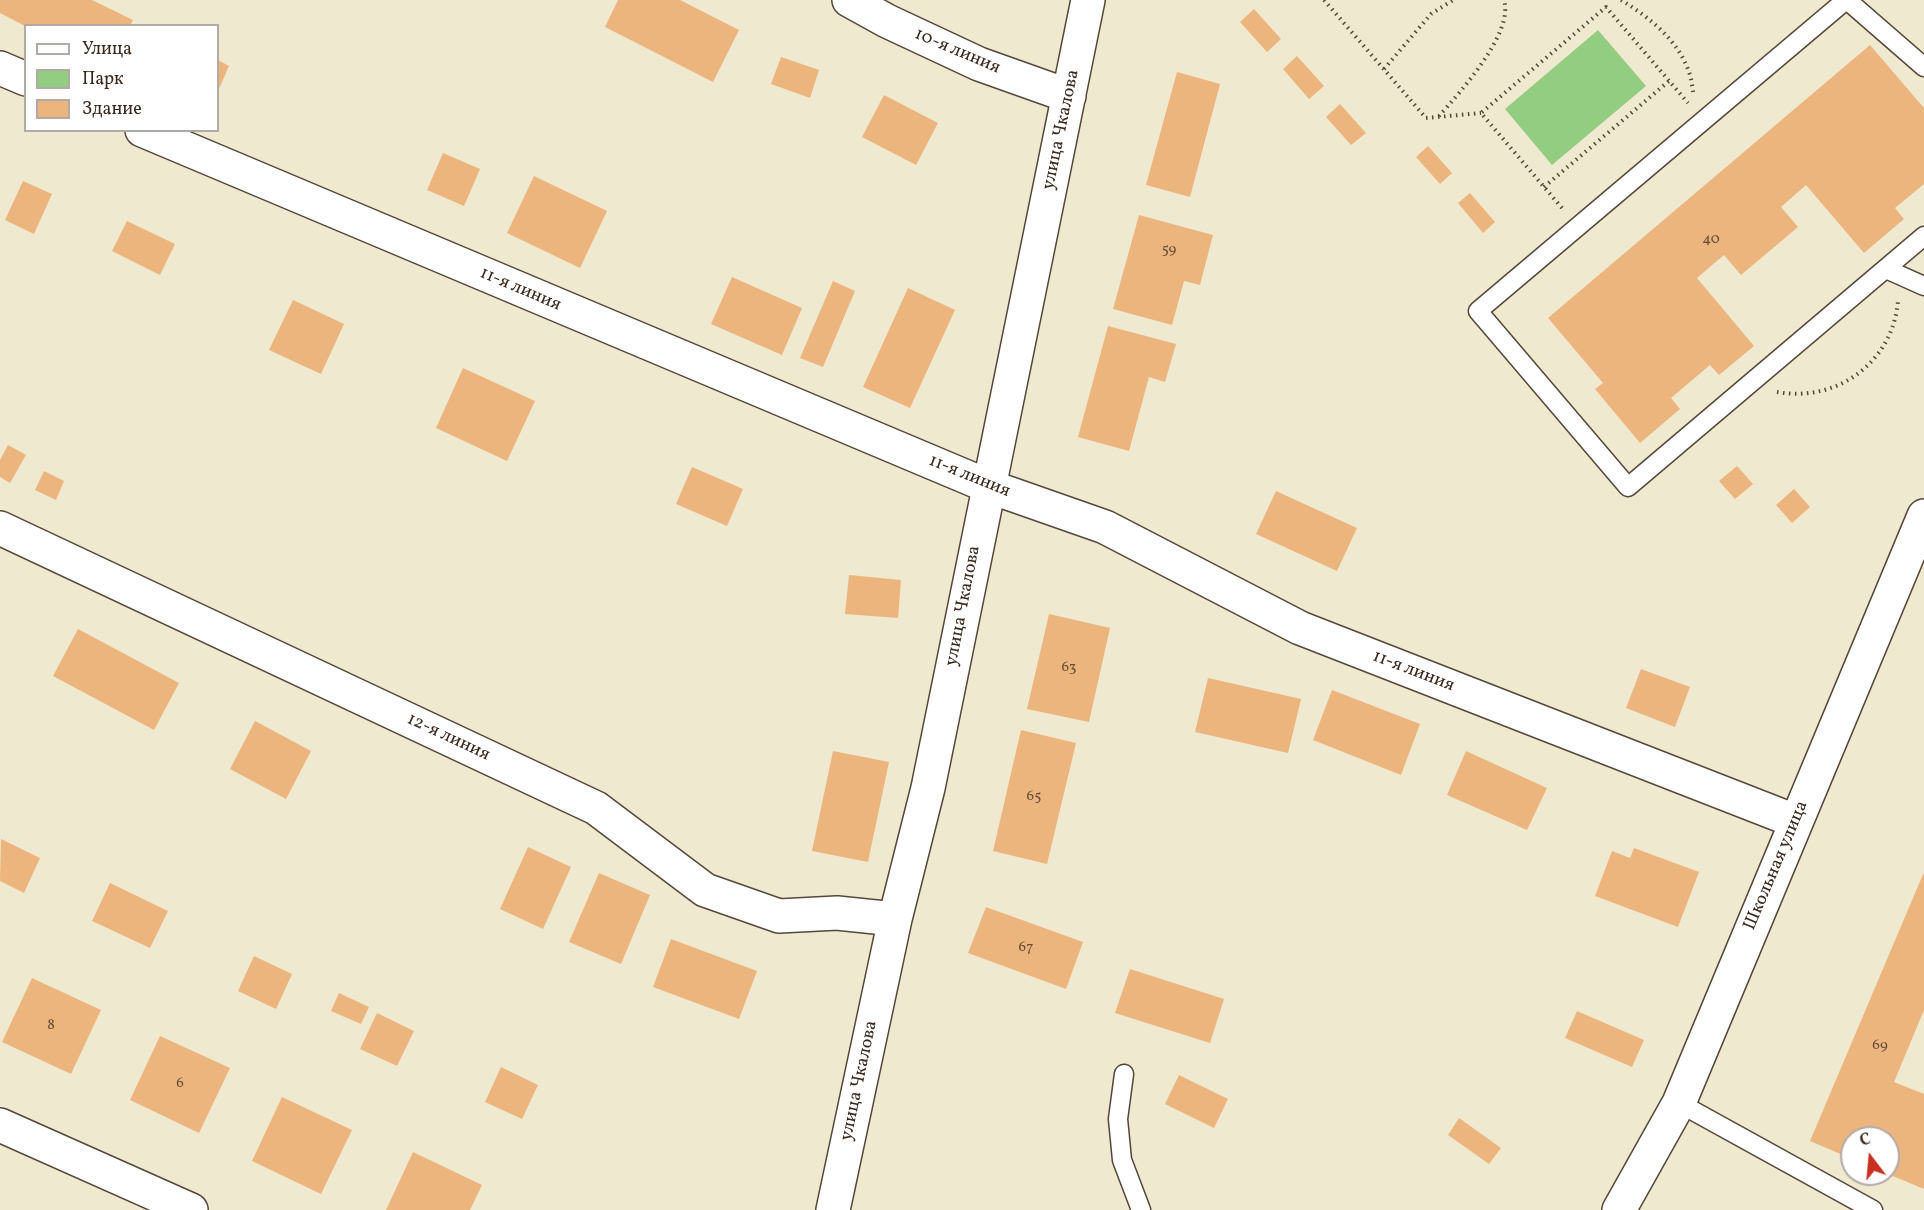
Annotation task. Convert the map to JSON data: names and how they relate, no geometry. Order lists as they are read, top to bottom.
{
  "streets": {
    "street": [
      "10-я линия",
      "улица Чкалова",
      "11-я линия",
      "12-я линия",
      "Школьная улица"
    ]
  },
  "crossings": [
    ["10-я линия", "улица Чкалова"],
    ["улица Чкалова", "11-я линия"],
    ["улица Чкалова", "12-я линия"],
    ["11-я линия", "Школьная улица"]
  ],
  "house_numbers": [
    "40",
    "59",
    "63",
    "65",
    "67",
    "8",
    "69",
    "6"
  ],
  "legend": ["Улица", "Парк", "Здание"],
  "north": "top"
}
